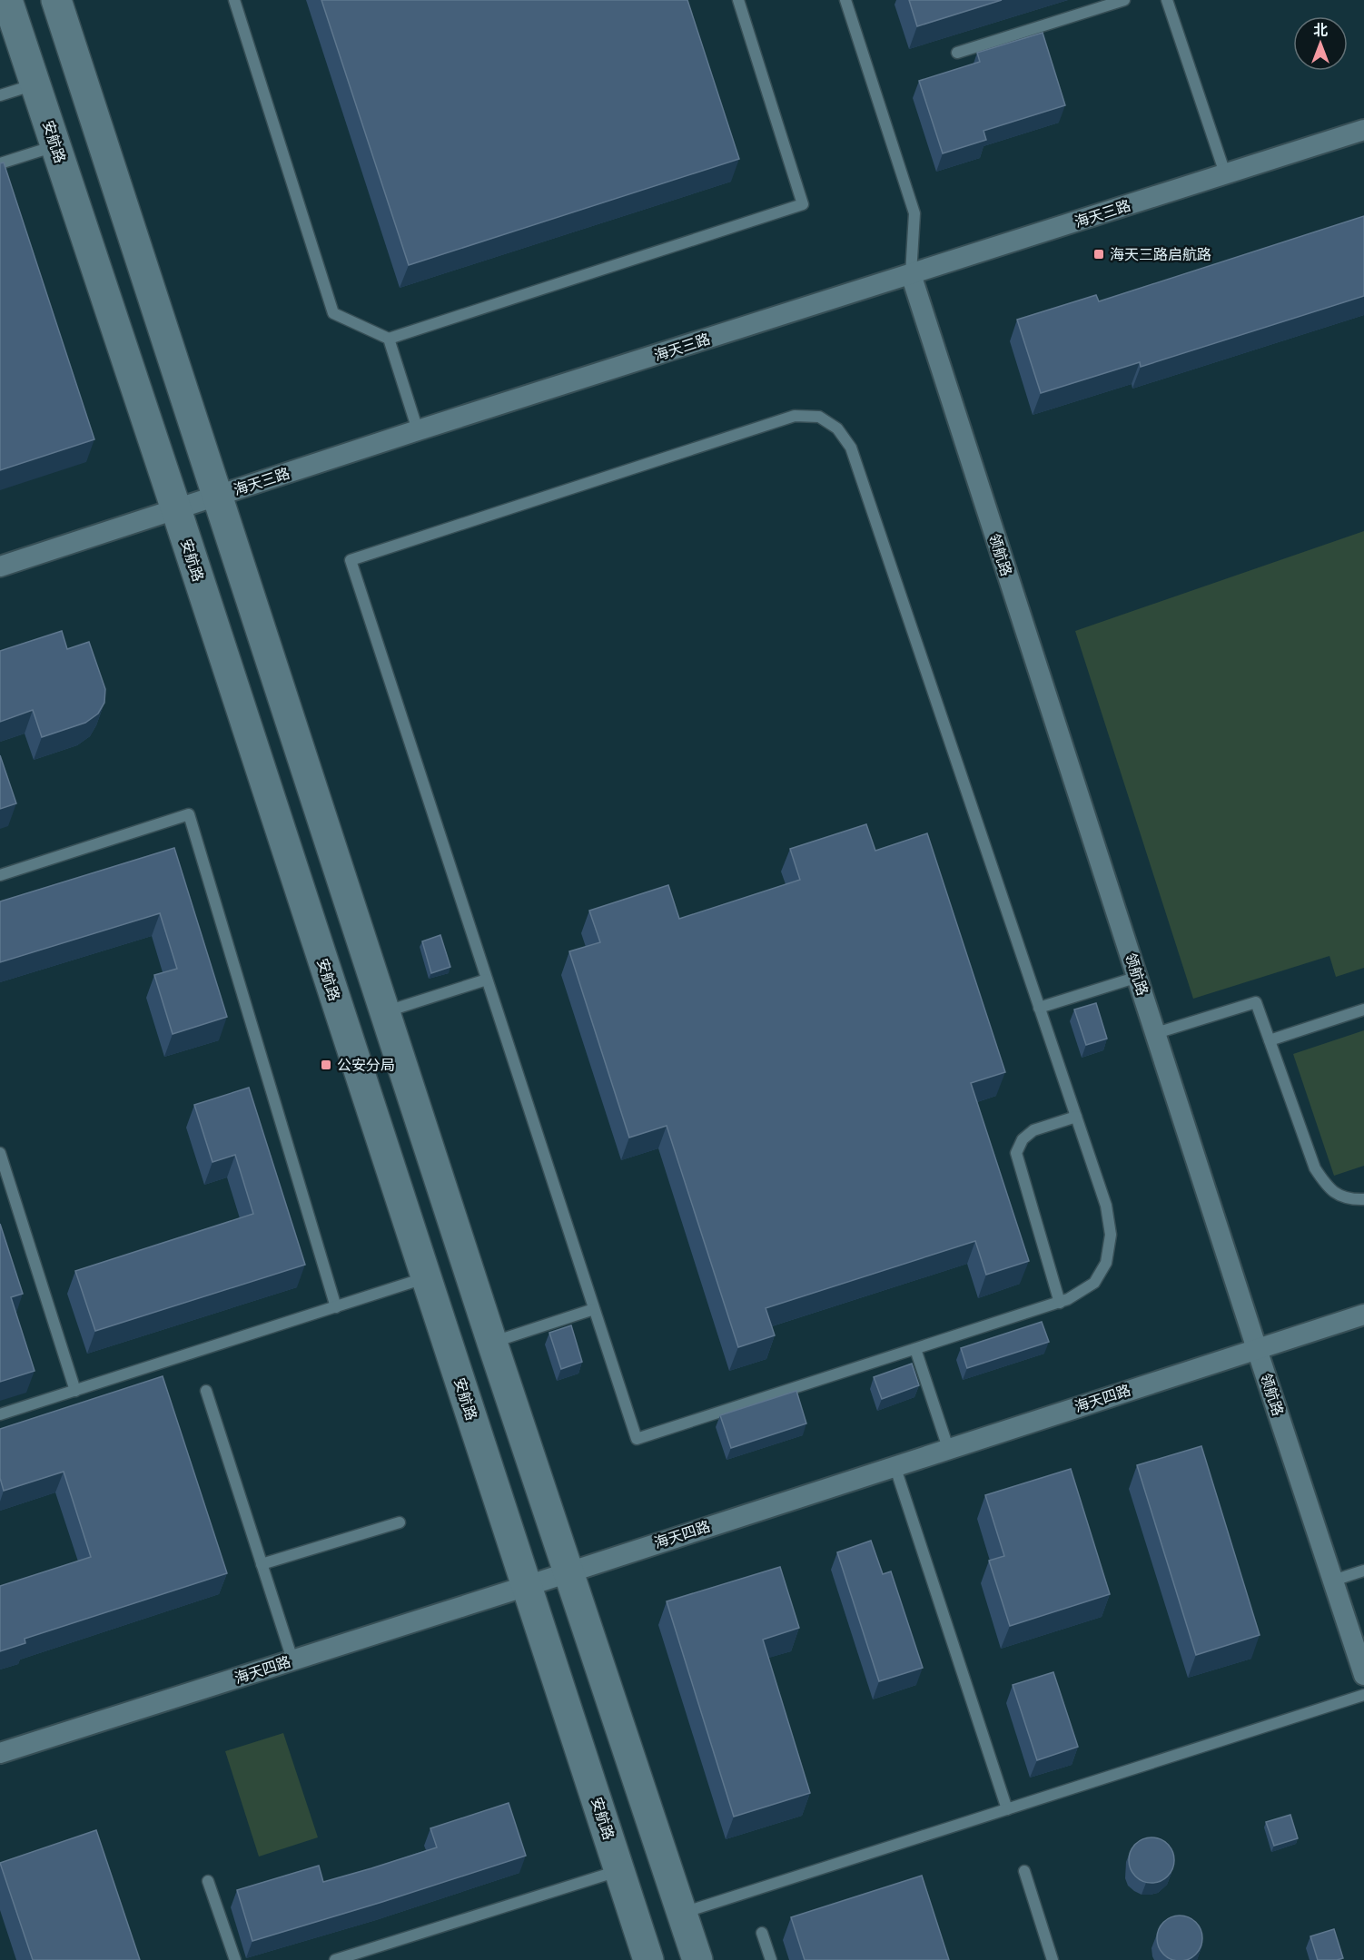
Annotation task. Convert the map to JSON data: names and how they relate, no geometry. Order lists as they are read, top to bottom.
{
  "streets": {
    "street": [
      "安航路",
      "海天三路",
      "领航路",
      "海天四路"
    ]
  },
  "crossings": [
    ["安航路", "海天三路"],
    ["安航路", "海天四路"],
    ["海天三路", "领航路"],
    ["领航路", "海天四路"]
  ],
  "places": {
    "transit": ["海天三路启航路", "公安分局"]
  },
  "north": "top"
}
